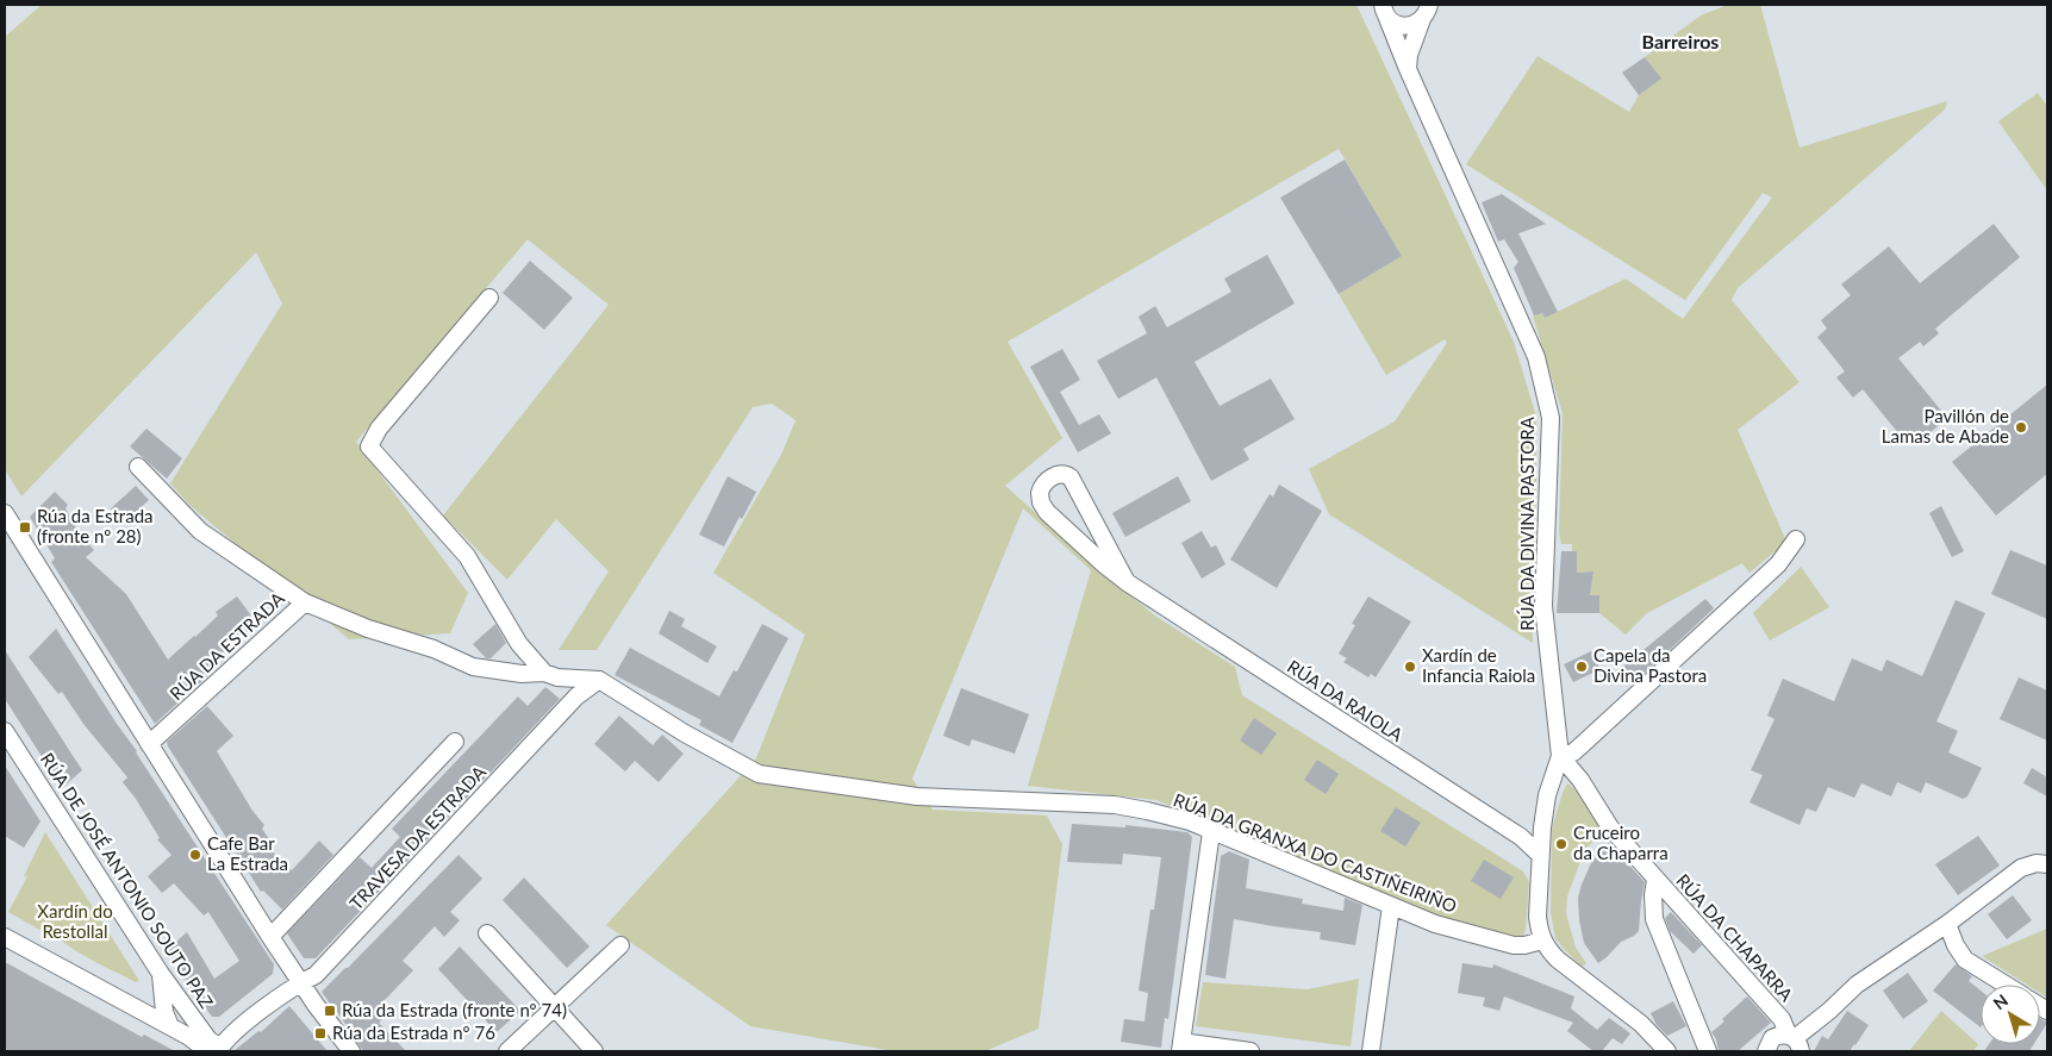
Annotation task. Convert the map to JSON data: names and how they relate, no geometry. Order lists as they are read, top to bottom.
{
  "streets": {
    "street": [
      "RÚA DA DIVINA PASTORA",
      "RÚA DA ESTRADA",
      "RÚA DA RAIOLA",
      "TRAVESA DA ESTRADA",
      "RÚA DA GRANXA DO CASTIÑEIRIÑO",
      "RÚA DE JOSÉ ANTONIO SOUTO PAZ",
      "RÚA DA CHAPARRA"
    ]
  },
  "crossings": [
    ["RÚA DA DIVINA PASTORA", "RÚA DA RAIOLA"],
    ["RÚA DA DIVINA PASTORA", "RÚA DA GRANXA DO CASTIÑEIRIÑO"],
    ["RÚA DA DIVINA PASTORA", "RÚA DA CHAPARRA"],
    ["TRAVESA DA ESTRADA", "RÚA DA GRANXA DO CASTIÑEIRIÑO"],
    ["TRAVESA DA ESTRADA", "RÚA DE JOSÉ ANTONIO SOUTO PAZ"]
  ],
  "districts": ["Barreiros"],
  "parks": ["Xardín do Restollal"],
  "places": {
    "other": [
      "Pavillón de Lamas de Abade",
      "Xardín de Infancia Raiola",
      "Capela da Divina Pastora",
      "Cruceiro da Chaparra",
      "Cafe Bar La Estrada"
    ],
    "transit": ["Rúa da Estrada (fronte nº 28)", "Rúa da Estrada (fronte nº 74)", "Rúa da Estrada nº 76"]
  },
  "north": "top left"
}
